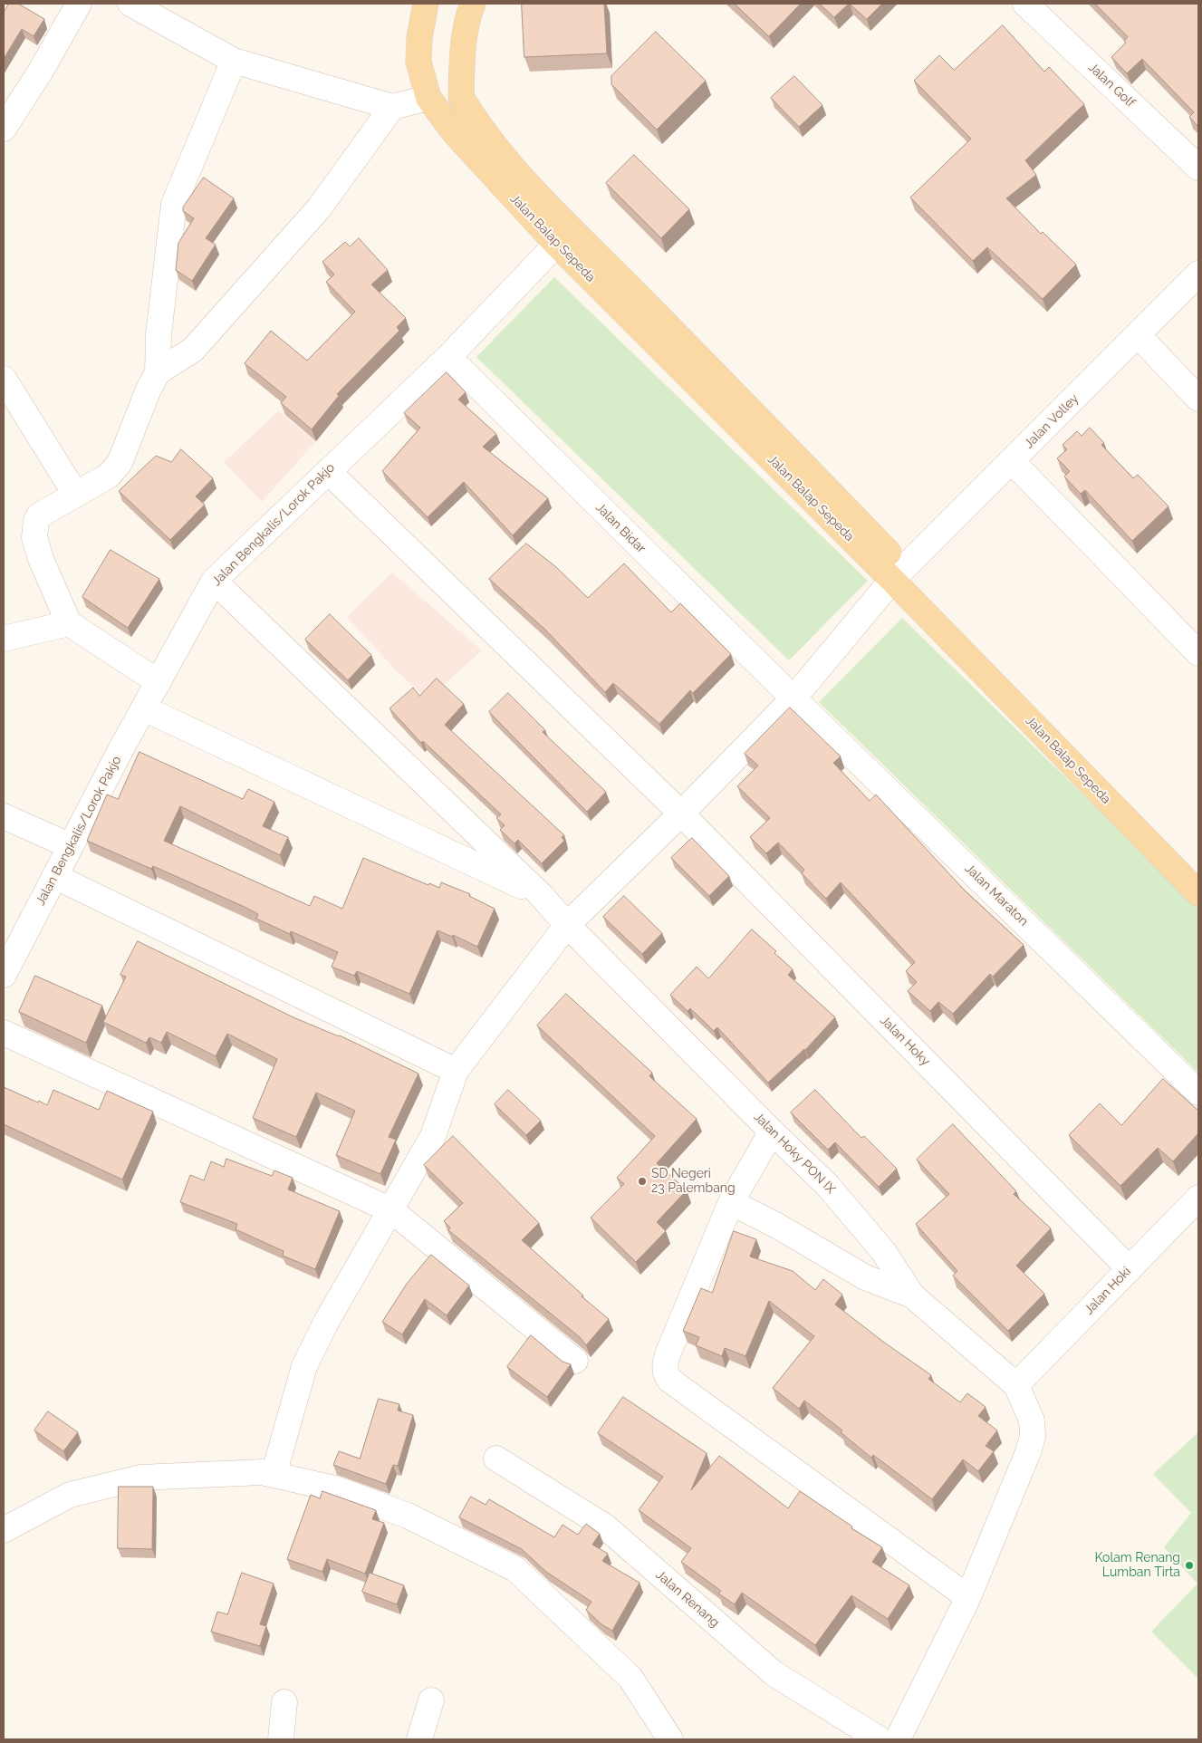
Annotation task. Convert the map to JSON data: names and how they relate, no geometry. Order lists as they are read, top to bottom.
{
  "streets": {
    "main road": ["Jalan Balap Sepeda"],
    "street": [
      "Jalan Golf",
      "Jalan Volley",
      "Jalan Bengkalis/Lorok Pakjo",
      "Jalan Bidar",
      "Jalan Maraton",
      "Jalan Hoky",
      "Jalan Hoky PON IX",
      "Jalan Hoki",
      "Jalan Renang"
    ]
  },
  "crossings": [
    ["Jalan Balap Sepeda", "Jalan Volley"],
    ["Jalan Balap Sepeda", "Jalan Bengkalis/Lorok Pakjo"],
    ["Jalan Volley", "Jalan Bidar"],
    ["Jalan Volley", "Jalan Maraton"],
    ["Jalan Volley", "Jalan Hoky"],
    ["Jalan Volley", "Jalan Hoky PON IX"],
    ["Jalan Bengkalis/Lorok Pakjo", "Jalan Bidar"],
    ["Jalan Bengkalis/Lorok Pakjo", "Jalan Hoky"],
    ["Jalan Bengkalis/Lorok Pakjo", "Jalan Hoky PON IX"],
    ["Jalan Bidar", "Jalan Maraton"],
    ["Jalan Hoky", "Jalan Hoki"],
    ["Jalan Hoky PON IX", "Jalan Hoki"]
  ],
  "places": ["SD Negeri 23 Palembang", "Kolam Renang Lumban Tirta"]
}
